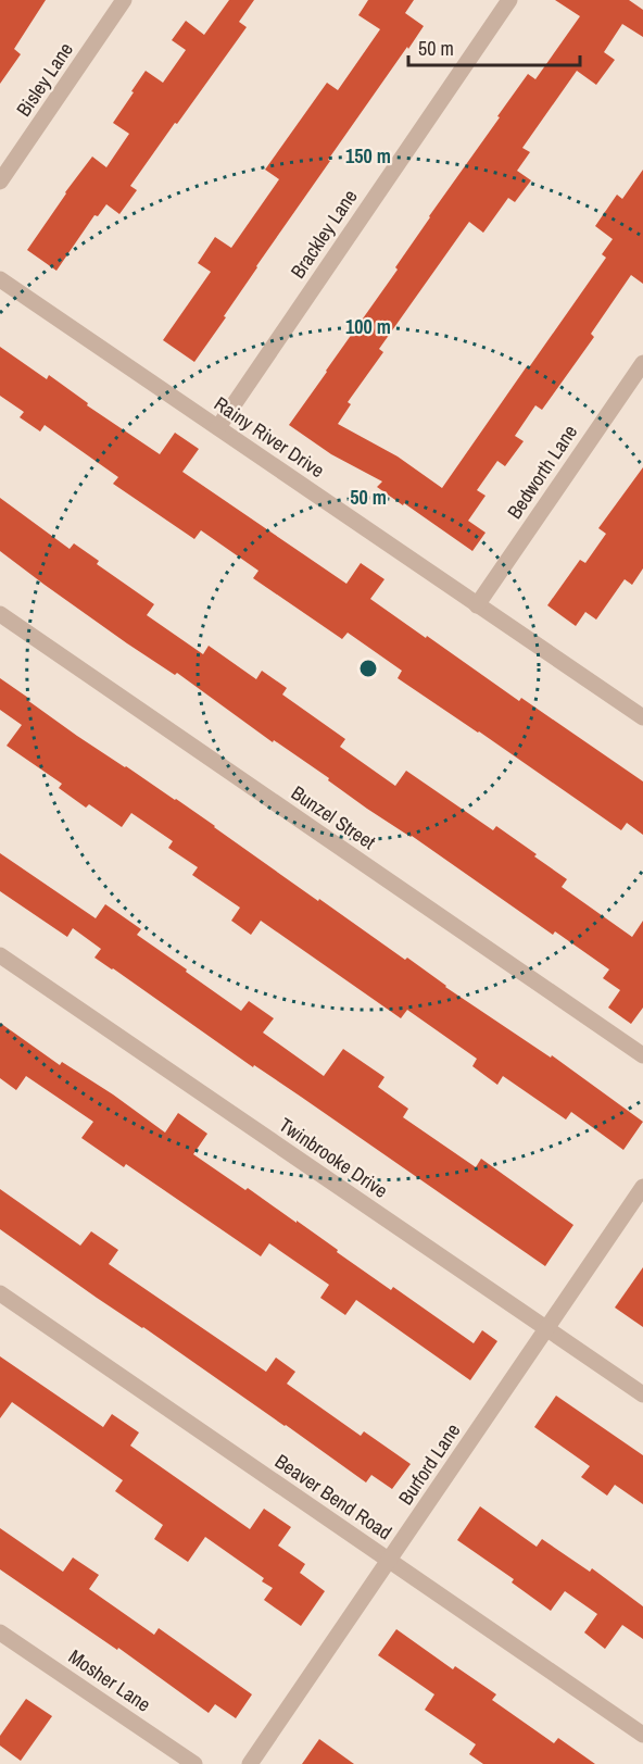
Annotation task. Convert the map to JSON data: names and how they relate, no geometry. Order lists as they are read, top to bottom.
{
  "streets": {
    "street": [
      "Bisley Lane",
      "Brackley Lane",
      "Rainy River Drive",
      "Bedworth Lane",
      "Bunzel Street",
      "Twinbrooke Drive",
      "Burford Lane",
      "Beaver Bend Road",
      "Mosher Lane"
    ]
  },
  "crossings": [
    ["Brackley Lane", "Rainy River Drive"],
    ["Rainy River Drive", "Bedworth Lane"],
    ["Twinbrooke Drive", "Burford Lane"],
    ["Burford Lane", "Beaver Bend Road"]
  ],
  "scale_bar": "50 m",
  "rings": ["150 m", "100 m", "50 m"]
}
